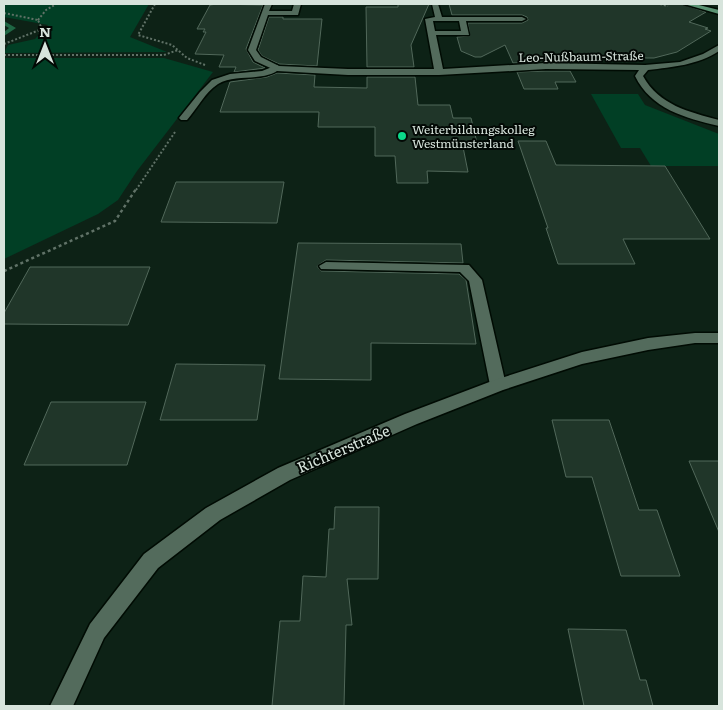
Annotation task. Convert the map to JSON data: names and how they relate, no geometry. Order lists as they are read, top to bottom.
{
  "streets": {
    "street": ["Leo-Nußbaum-Straße", "Richterstraße"]
  },
  "places": ["Weiterbildungskolleg Westmünsterland"],
  "north": "top"
}
